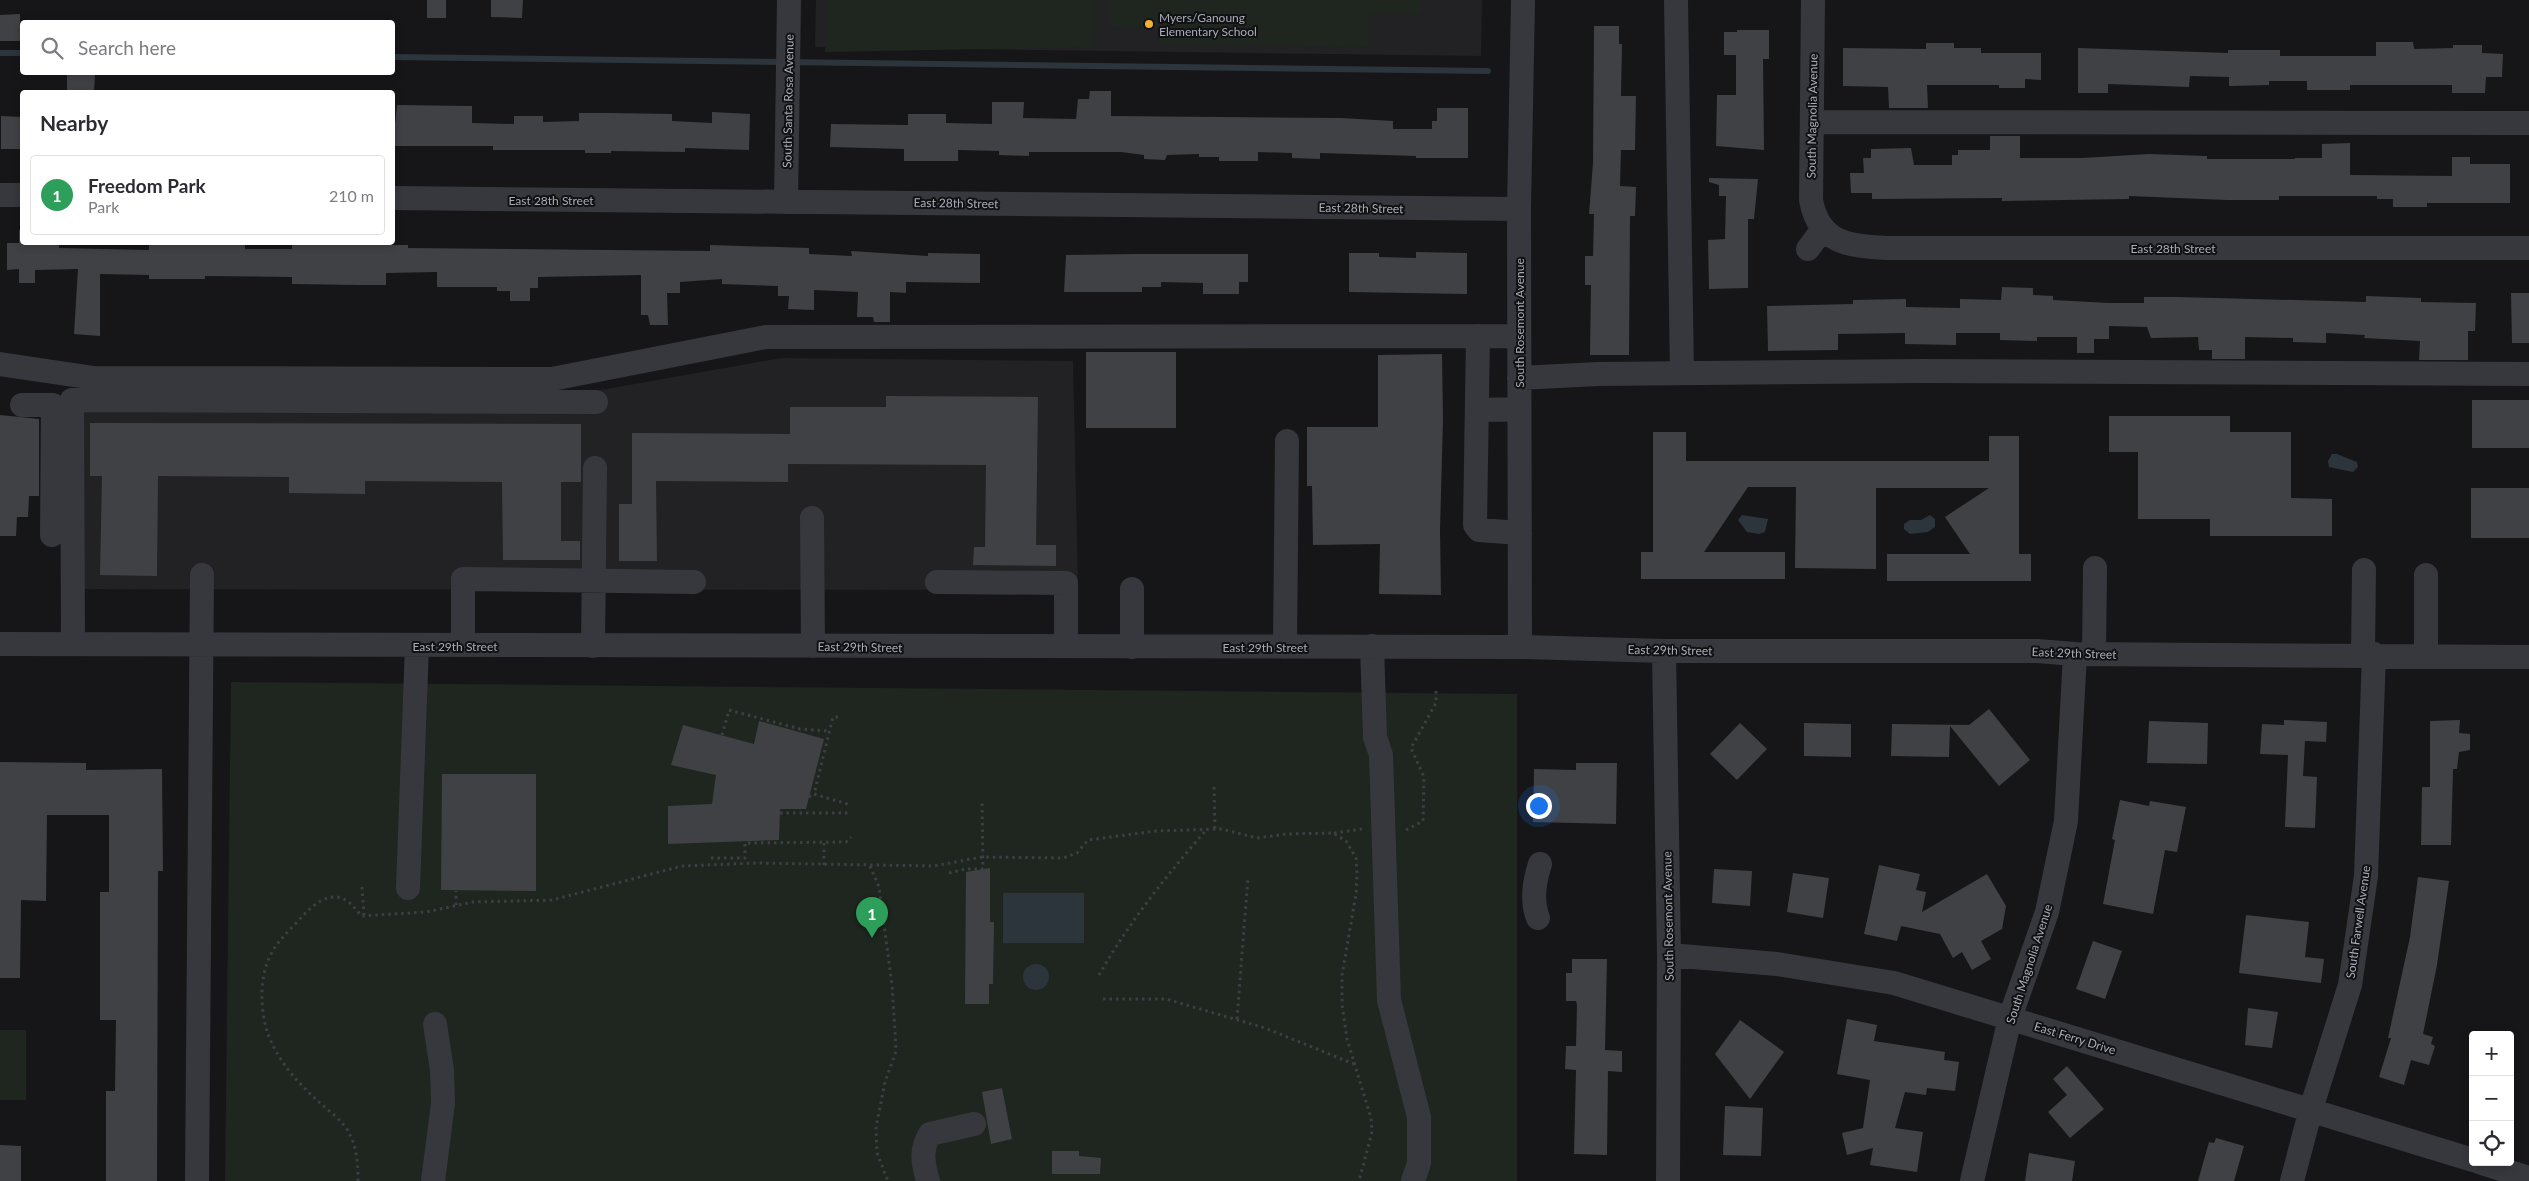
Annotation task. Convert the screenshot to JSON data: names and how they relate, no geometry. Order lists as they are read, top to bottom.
{
  "streets": {
    "street": [
      "South Santa Rosa Avenue",
      "South Magnolia Avenue",
      "East 28th Street",
      "South Rosemont Avenue",
      "East 29th Street",
      "South Farwell Avenue",
      "East Ferry Drive"
    ]
  },
  "crossings": [
    ["South Santa Rosa Avenue", "East 28th Street"],
    ["South Magnolia Avenue", "East 28th Street"],
    ["South Magnolia Avenue", "East 29th Street"],
    ["South Magnolia Avenue", "East Ferry Drive"],
    ["East 28th Street", "South Rosemont Avenue"],
    ["South Rosemont Avenue", "East 29th Street"],
    ["South Rosemont Avenue", "East Ferry Drive"],
    ["East 29th Street", "South Farwell Avenue"],
    ["South Farwell Avenue", "East Ferry Drive"]
  ],
  "places": ["Myers/Ganoung Elementary School"],
  "page": {
    "search": "Search here",
    "heading": "Nearby",
    "list": [
      {
        "mark": "1",
        "name": "Freedom Park",
        "note": "Park",
        "value": "210 m"
      }
    ],
    "pins": "1",
    "map_buttons": ["+", "−"]
  }
}
